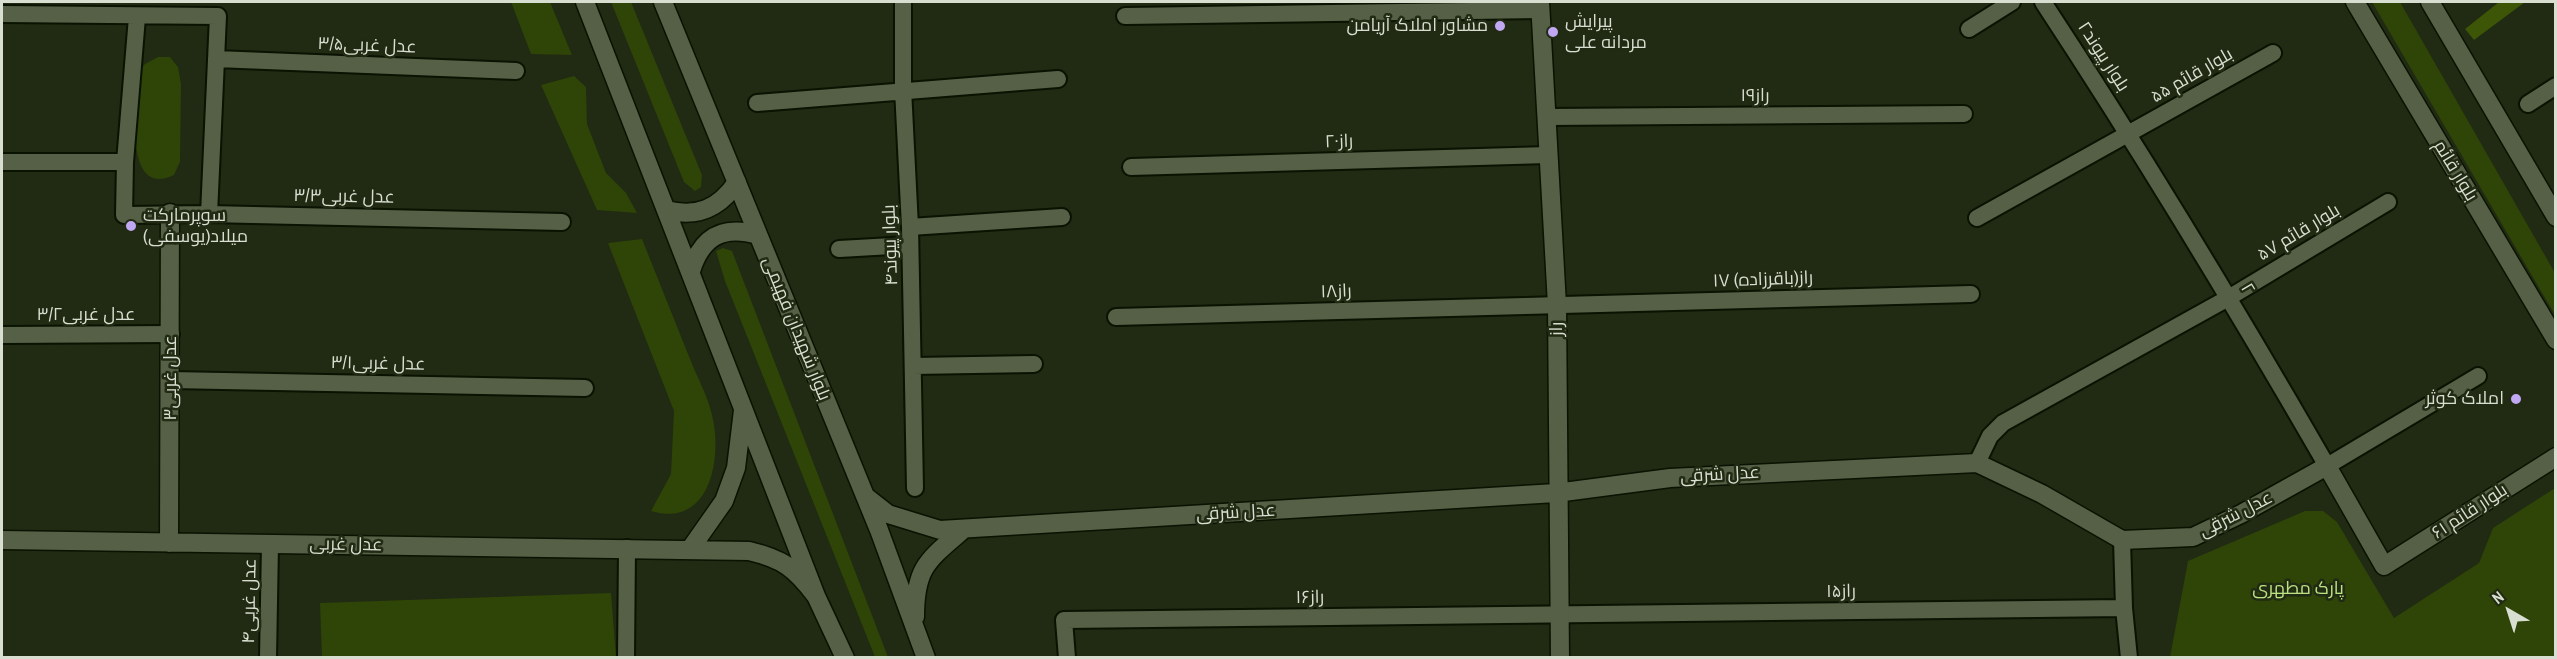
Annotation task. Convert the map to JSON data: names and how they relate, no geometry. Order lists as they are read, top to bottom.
{
  "streets": {
    "street": [
      "عدل غربی۳/۵",
      "بلوار پیوند۲",
      "بلوار قائم ۵۵",
      "راز۱۹",
      "راز۲۰",
      "بلوار قائم",
      "عدل غربی۳/۳",
      "بلوار قائم ۵۷",
      "بلوار پیوند۴",
      "۱۷ راز(باقرزاده)",
      "۲",
      "راز۱۸",
      "عدل غربی۳/۲",
      "بلوار شهیدان فهیمی",
      "راز",
      "عدل غربی۳/۱",
      "عدل غربی۳",
      "عدل شرقی",
      "بلوار قائم ۶۱",
      "عدل غربی",
      "راز۱۵",
      "راز۱۶",
      "عدل غربی۴"
    ]
  },
  "crossings": [
    ["بلوار پیوند۲", "بلوار قائم ۵۵"],
    ["بلوار پیوند۲", "۲"],
    ["بلوار قائم ۵۵", "۲"],
    ["راز۱۹", "راز"],
    ["راز۲۰", "راز"],
    ["عدل غربی۳/۳", "عدل غربی۳"],
    ["بلوار قائم ۵۷", "۲"],
    ["بلوار قائم ۵۷", "عدل شرقی"],
    ["۱۷ راز(باقرزاده)", "راز۱۸"],
    ["۱۷ راز(باقرزاده)", "راز"],
    ["۲", "عدل شرقی"],
    ["۲", "بلوار قائم ۶۱"],
    ["راز۱۸", "راز"],
    ["عدل غربی۳/۲", "عدل غربی۳"],
    ["بلوار شهیدان فهیمی", "عدل شرقی"],
    ["راز", "عدل شرقی"],
    ["راز", "راز۱۵"],
    ["راز", "راز۱۶"],
    ["عدل غربی۳/۱", "عدل غربی۳"],
    ["عدل غربی۳", "عدل غربی"],
    ["عدل شرقی", "بلوار قائم ۶۱"],
    ["عدل غربی", "عدل غربی۴"],
    ["راز۱۵", "راز۱۶"]
  ],
  "parks": ["پارک مطهری"],
  "places": [
    "مشاور املاک آریامن",
    "پیرایش مردانه علی",
    "سوپرمارکت میلاد(یوسفی)",
    "املاک کوثر"
  ],
  "north": "top left"
}
